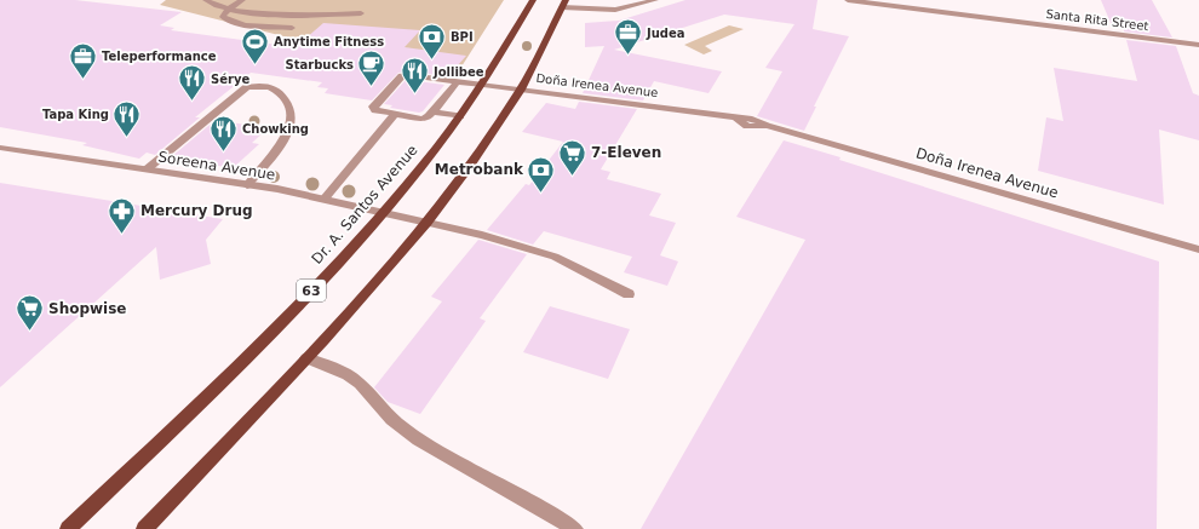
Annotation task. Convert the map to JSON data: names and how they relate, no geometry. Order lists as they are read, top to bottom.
{
  "streets": {
    "main road": ["Dr. A. Santos Avenue", "63"],
    "street": ["Santa Rita Street", "Doña Irenea Avenue", "Soreena Avenue"]
  },
  "crossings": [
    ["Doña Irenea Avenue", "Dr. A. Santos Avenue"],
    ["Soreena Avenue", "Dr. A. Santos Avenue"]
  ],
  "places": {
    "office": ["Judea", "Teleperformance"],
    "bank": ["BPI", "Metrobank"],
    "sports": ["Anytime Fitness"],
    "cafe": ["Starbucks"],
    "restaurant": [
      "Jollibee",
      "Sérye",
      "Tapa King",
      "Chowking"
    ],
    "supermarket": ["7-Eleven", "Shopwise"],
    "pharmacy": ["Mercury Drug"]
  }
}
